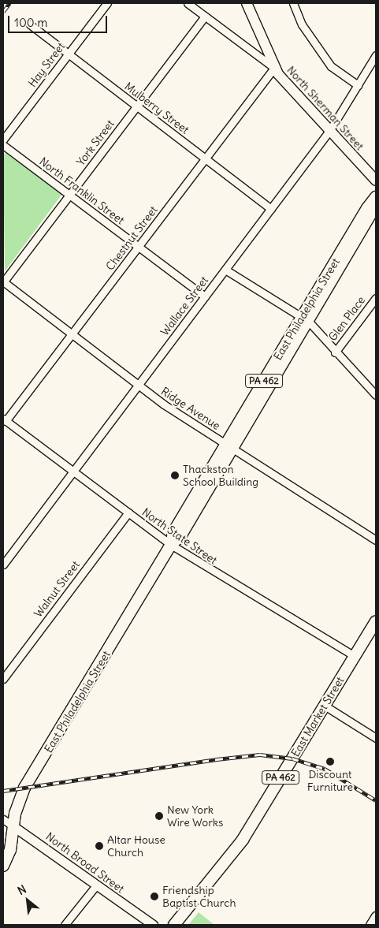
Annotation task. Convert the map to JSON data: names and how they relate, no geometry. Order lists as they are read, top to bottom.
{
  "streets": {
    "main road": [
      "North Sherman Street",
      "East Philadelphia Street",
      "PA 462",
      "East Market Street"
    ],
    "street": [
      "Hay Street",
      "Mulberry Street",
      "York Street",
      "North Franklin Street",
      "Chestnut Street",
      "Wallace Street",
      "Glen Place",
      "Ridge Avenue",
      "North State Street",
      "Walnut Street",
      "North Broad Street"
    ]
  },
  "crossings": [
    ["Hay Street", "Mulberry Street"],
    ["Mulberry Street", "York Street"],
    ["Mulberry Street", "Chestnut Street"],
    ["Mulberry Street", "Wallace Street"],
    ["North Sherman Street", "Chestnut Street"],
    ["North Sherman Street", "Wallace Street"],
    ["York Street", "North Franklin Street"],
    ["York Street", "Ridge Avenue"],
    ["North Franklin Street", "Chestnut Street"],
    ["North Franklin Street", "Wallace Street"],
    ["Chestnut Street", "Ridge Avenue"],
    ["Chestnut Street", "North State Street"],
    ["Wallace Street", "Ridge Avenue"],
    ["Wallace Street", "North State Street"],
    ["East Philadelphia Street", "Ridge Avenue"],
    ["East Philadelphia Street", "North State Street"],
    ["East Philadelphia Street", "North Broad Street"],
    ["North State Street", "Walnut Street"],
    ["North State Street", "East Market Street"]
  ],
  "places": [
    "Thackston School Building",
    "Discount Furniture",
    "New York Wire Works",
    "Altar House Church",
    "Friendship Baptist Church"
  ],
  "scale_bar": "100 m",
  "north": "top left"
}
